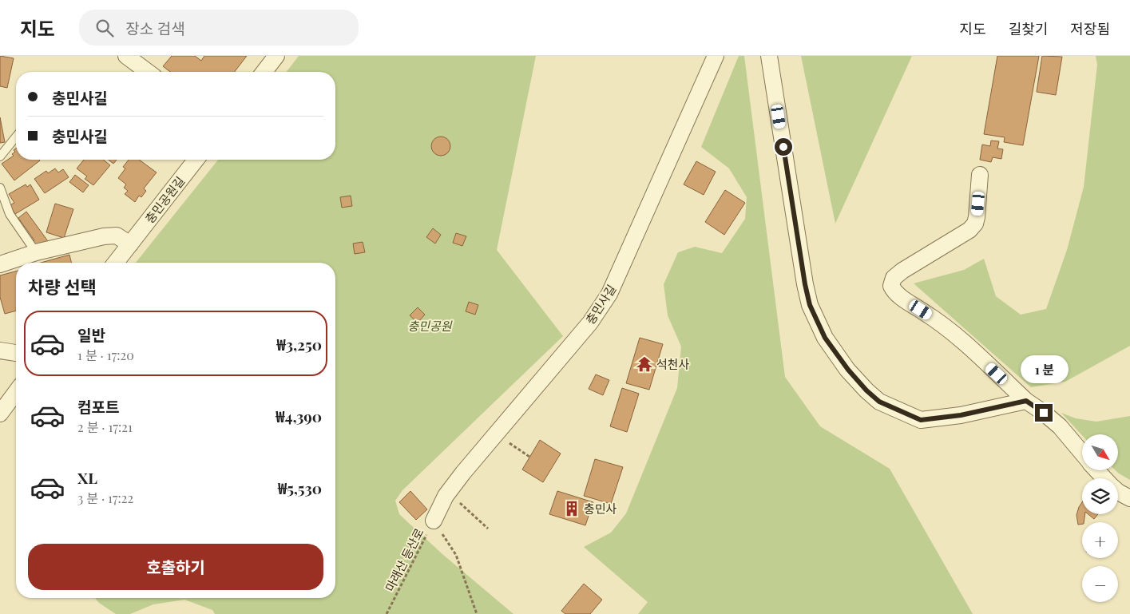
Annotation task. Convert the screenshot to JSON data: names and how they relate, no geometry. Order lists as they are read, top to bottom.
{
  "streets": {
    "street": ["충민공원길", "충민사길"],
    "path": ["마래산 등산로"]
  },
  "crossings": [
    ["충민사길", "마래산 등산로"]
  ],
  "parks": ["충민공원"],
  "places": {
    "temple": ["석천사"],
    "building": ["충민사"]
  },
  "north": "bottom right",
  "page": {
    "header": "지도",
    "search": "장소 검색",
    "nav": ["지도", "길찾기", "저장됨"],
    "banner": ["충민사길", "충민사길"],
    "heading": "차량 선택",
    "list": [
      {
        "name": "일반",
        "note": "1 분 · 17:20",
        "value": "₩3,250"
      },
      {
        "name": "컴포트",
        "note": "2 분 · 17:21",
        "value": "₩4,390"
      },
      {
        "name": "XL",
        "note": "3 분 · 17:22",
        "value": "₩5,530"
      }
    ],
    "bubble": "1 분",
    "map_buttons": ["+", "−"],
    "buttons": "호출하기"
  }
}
